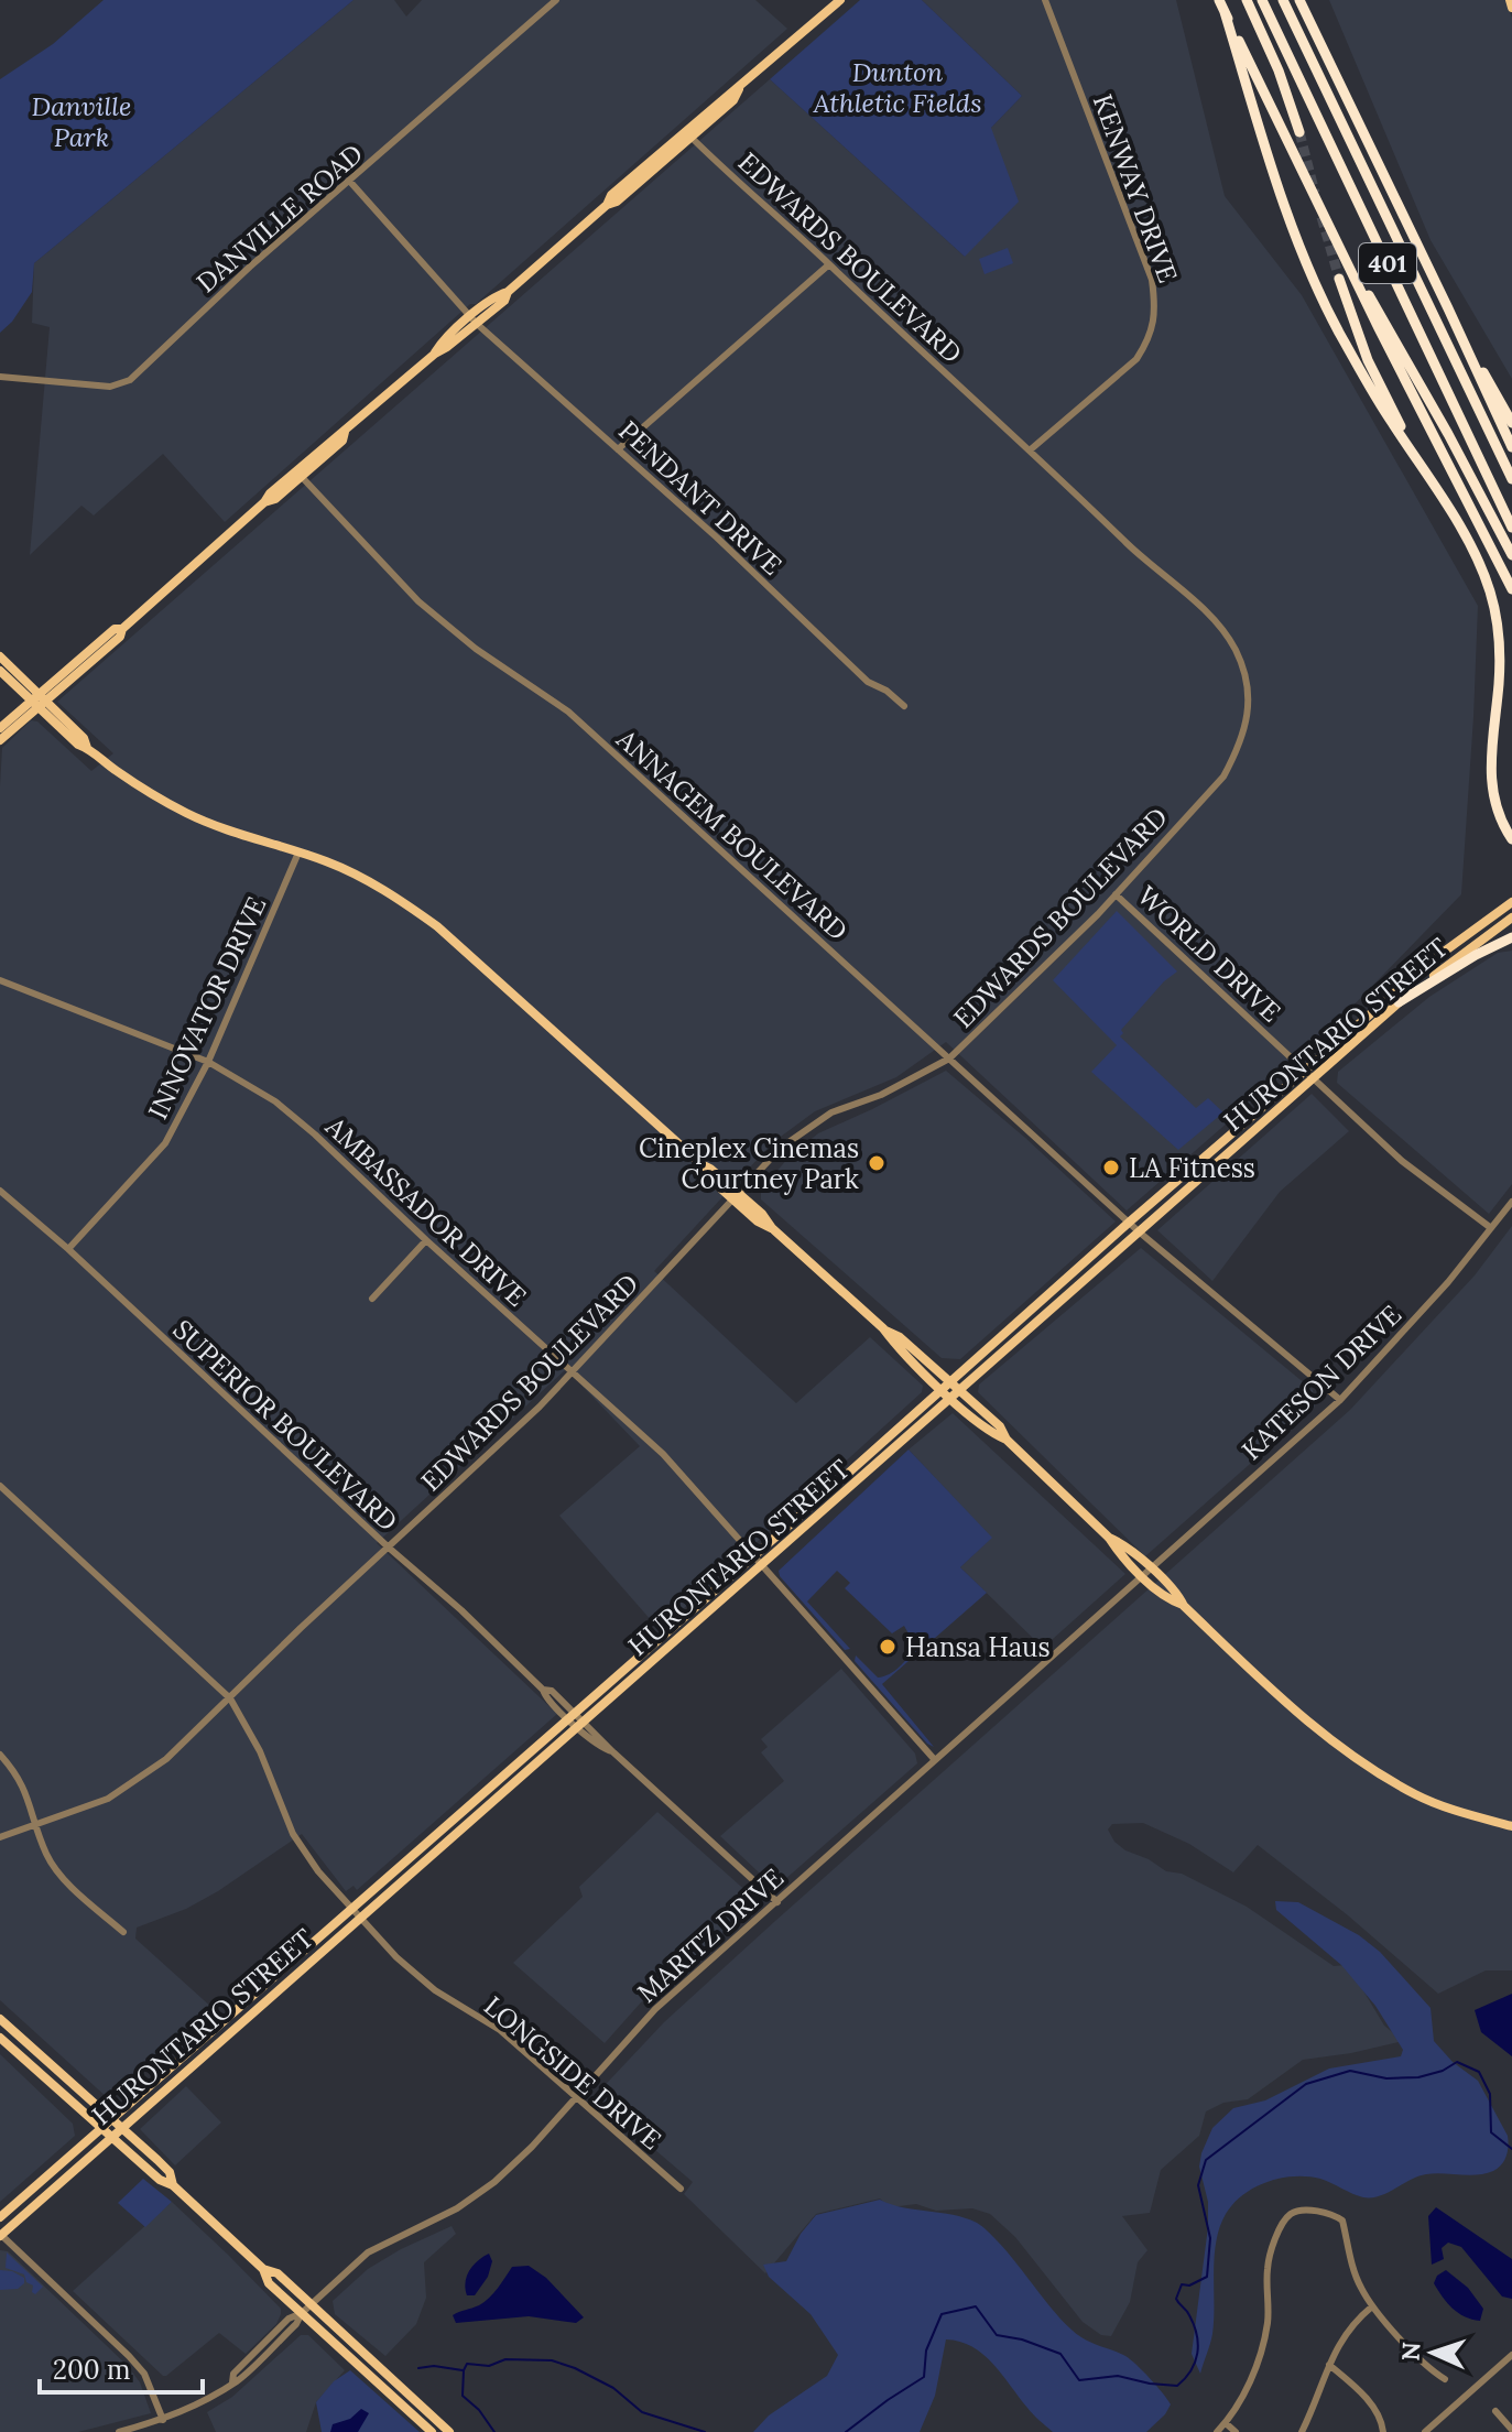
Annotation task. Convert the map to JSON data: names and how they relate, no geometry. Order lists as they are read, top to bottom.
{
  "streets": {
    "highway": ["401"],
    "main road": ["HURONTARIO STREET"],
    "street": [
      "KENWAY DRIVE",
      "DANVILLE ROAD",
      "EDWARDS BOULEVARD",
      "PENDANT DRIVE",
      "ANNAGEM BOULEVARD",
      "WORLD DRIVE",
      "INNOVATOR DRIVE",
      "AMBASSADOR DRIVE",
      "KATESON DRIVE",
      "SUPERIOR BOULEVARD",
      "MARITZ DRIVE",
      "LONGSIDE DRIVE"
    ]
  },
  "crossings": [
    ["KENWAY DRIVE", "EDWARDS BOULEVARD"],
    ["DANVILLE ROAD", "PENDANT DRIVE"],
    ["EDWARDS BOULEVARD", "ANNAGEM BOULEVARD"],
    ["EDWARDS BOULEVARD", "WORLD DRIVE"],
    ["EDWARDS BOULEVARD", "AMBASSADOR DRIVE"],
    ["EDWARDS BOULEVARD", "SUPERIOR BOULEVARD"],
    ["EDWARDS BOULEVARD", "LONGSIDE DRIVE"],
    ["ANNAGEM BOULEVARD", "HURONTARIO STREET"],
    ["ANNAGEM BOULEVARD", "KATESON DRIVE"],
    ["WORLD DRIVE", "HURONTARIO STREET"],
    ["WORLD DRIVE", "KATESON DRIVE"],
    ["INNOVATOR DRIVE", "AMBASSADOR DRIVE"],
    ["INNOVATOR DRIVE", "SUPERIOR BOULEVARD"],
    ["HURONTARIO STREET", "AMBASSADOR DRIVE"],
    ["HURONTARIO STREET", "SUPERIOR BOULEVARD"],
    ["HURONTARIO STREET", "LONGSIDE DRIVE"],
    ["AMBASSADOR DRIVE", "MARITZ DRIVE"],
    ["KATESON DRIVE", "MARITZ DRIVE"],
    ["SUPERIOR BOULEVARD", "MARITZ DRIVE"],
    ["MARITZ DRIVE", "LONGSIDE DRIVE"]
  ],
  "parks": ["Dunton Athletic Fields", "Danville Park"],
  "places": ["Cineplex Cinemas Courtney Park", "LA Fitness", "Hansa Haus"],
  "scale_bar": "200 m",
  "north": "left"
}
